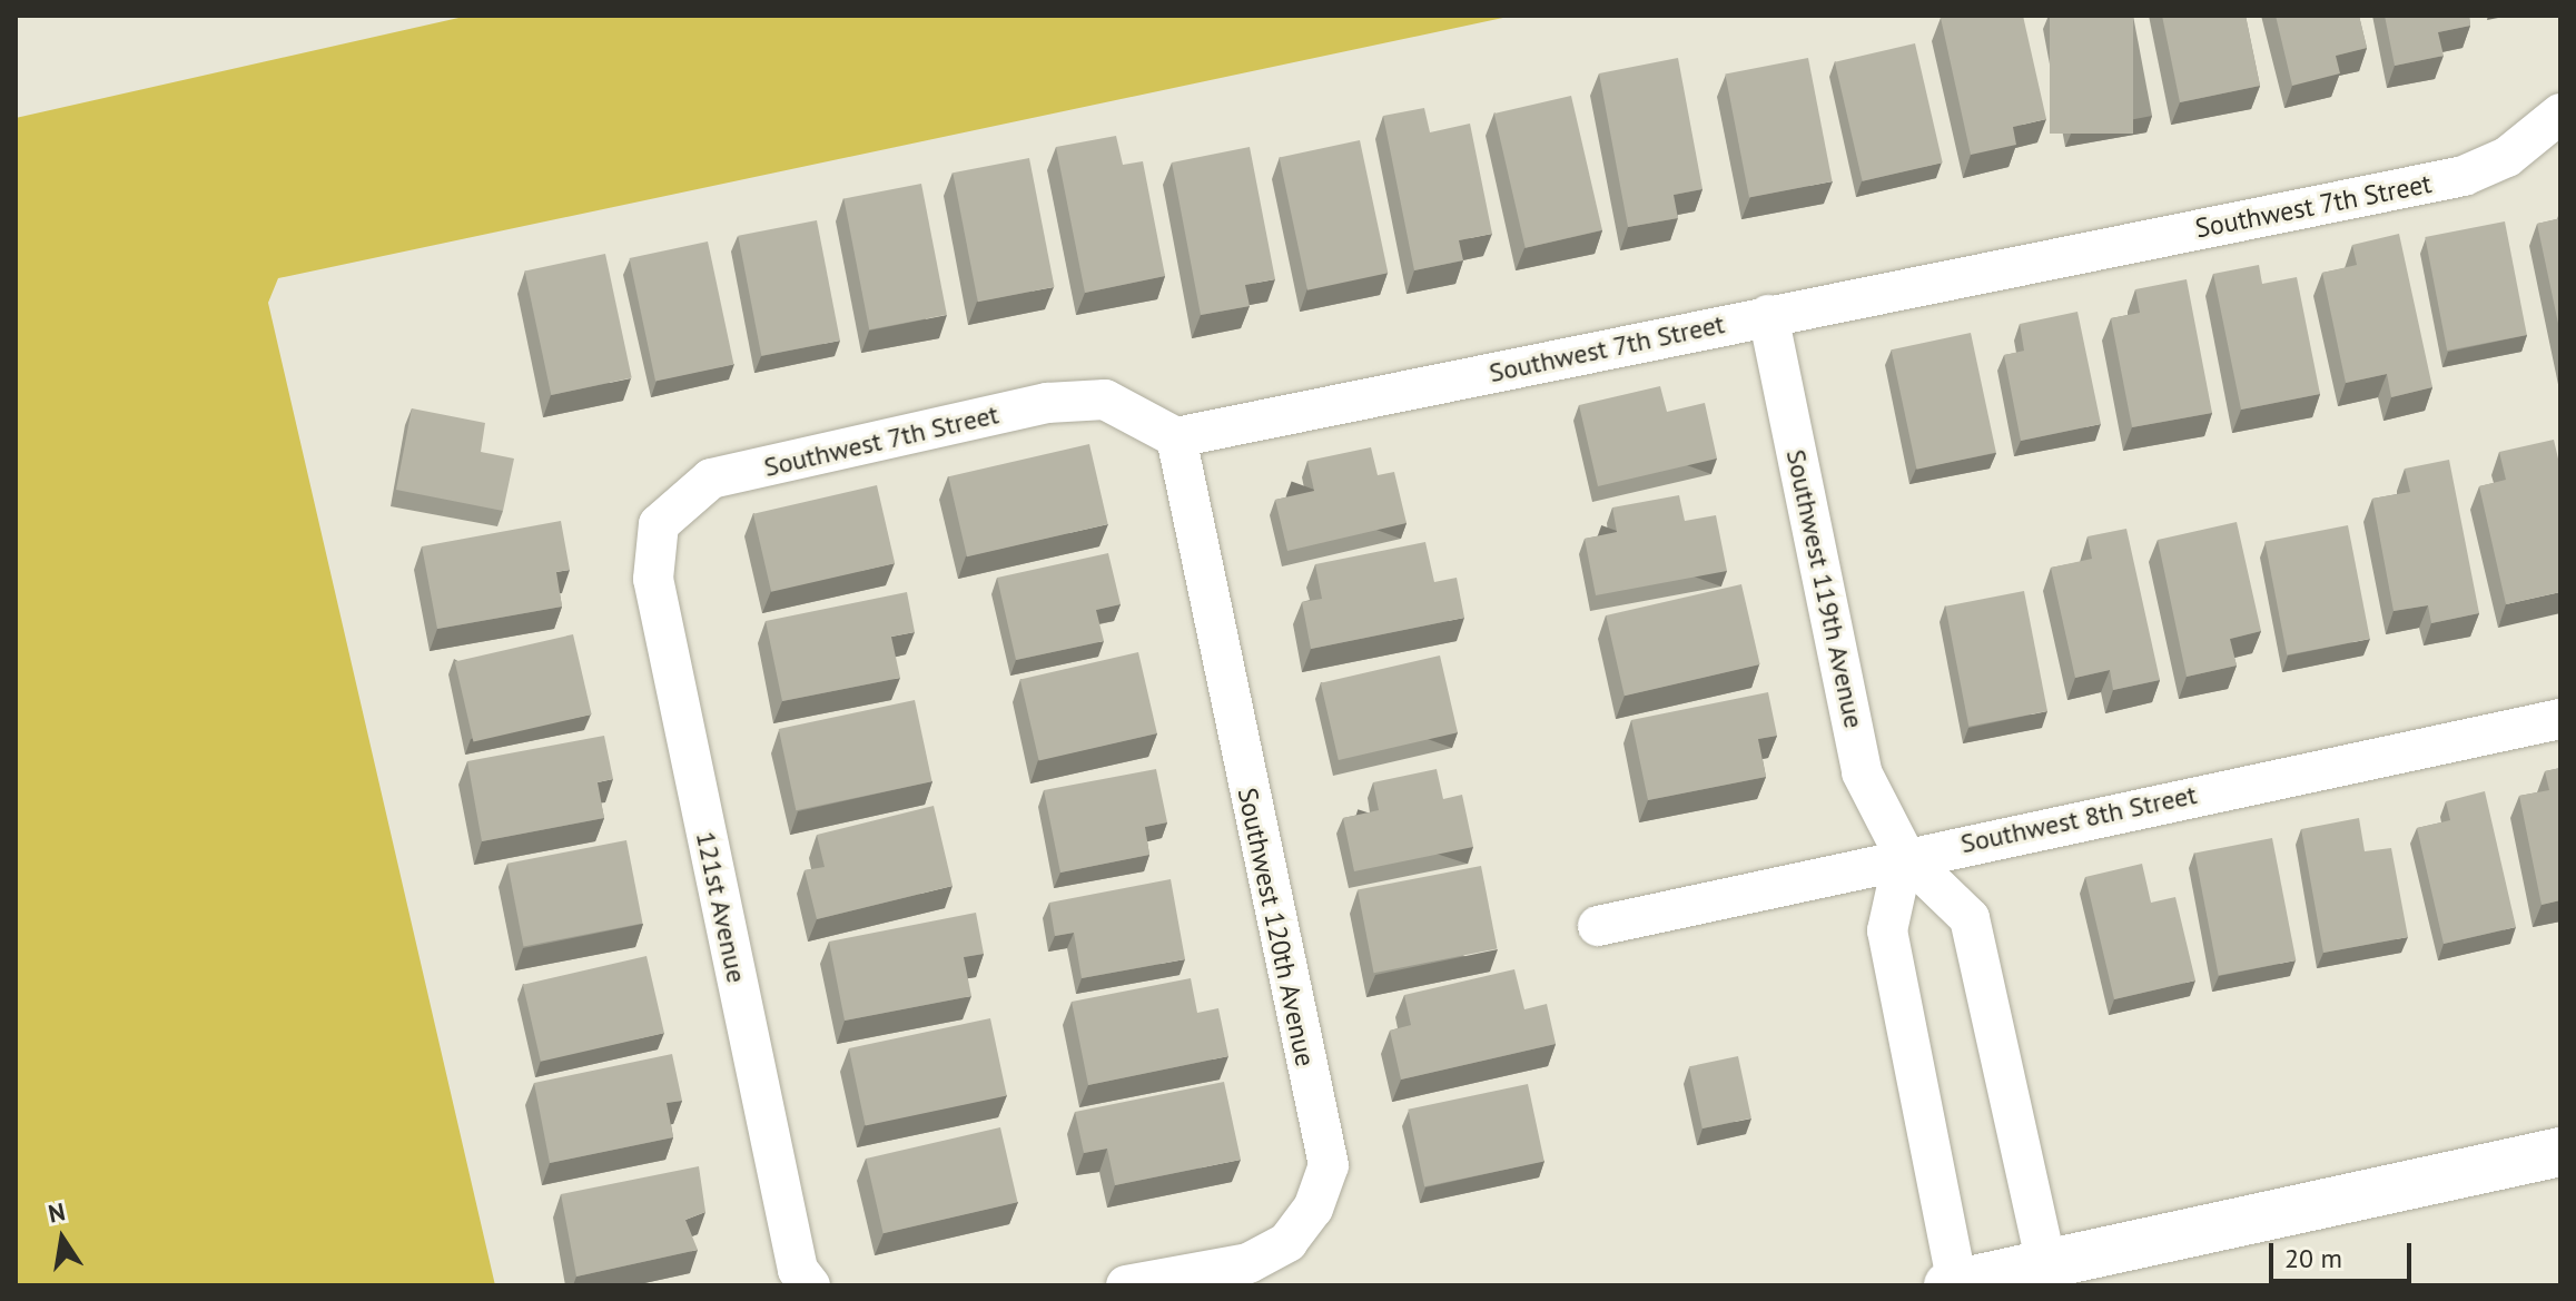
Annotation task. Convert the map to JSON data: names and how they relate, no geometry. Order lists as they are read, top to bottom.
{
  "streets": {
    "street": [
      "Southwest 7th Street",
      "Southwest 119th Avenue",
      "Southwest 8th Street",
      "121st Avenue",
      "Southwest 120th Avenue"
    ]
  },
  "crossings": [
    ["Southwest 7th Street", "Southwest 119th Avenue"],
    ["Southwest 7th Street", "121st Avenue"],
    ["Southwest 7th Street", "Southwest 120th Avenue"],
    ["Southwest 119th Avenue", "Southwest 8th Street"]
  ],
  "scale_bar": "20 m",
  "north": "top"
}
